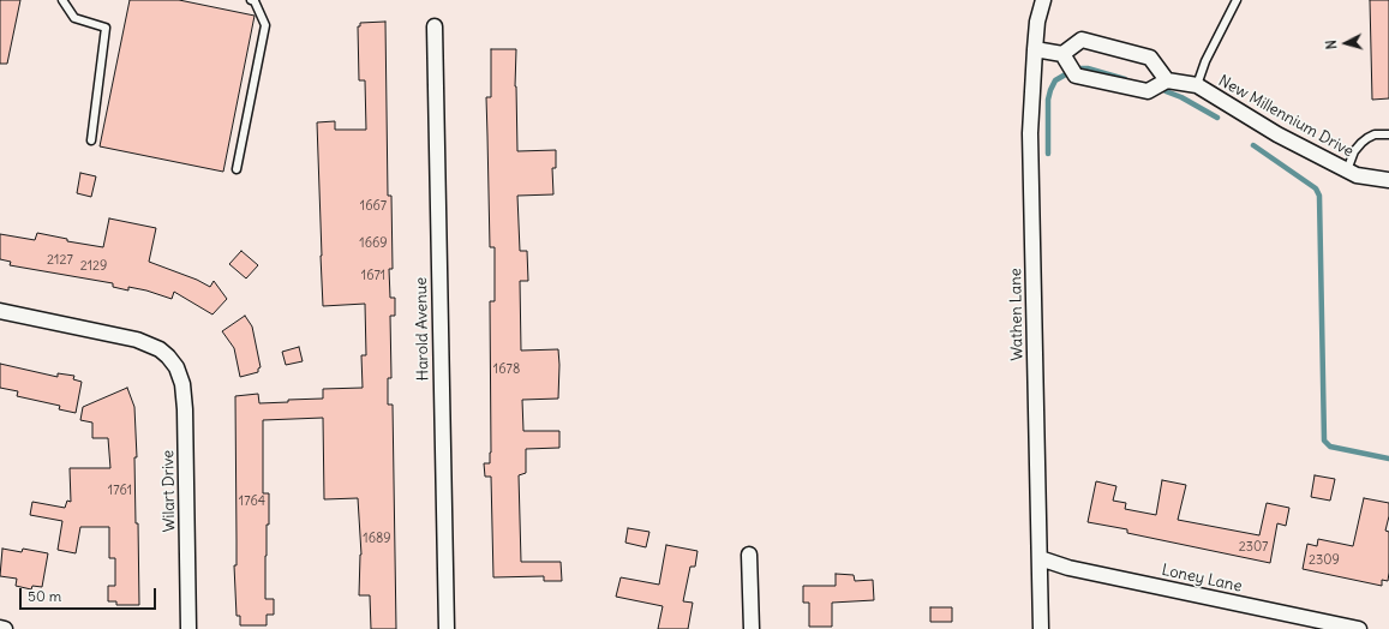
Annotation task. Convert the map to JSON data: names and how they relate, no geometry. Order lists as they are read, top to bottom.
{
  "streets": {
    "street": [
      "New Millennium Drive",
      "Wathen Lane",
      "Harold Avenue",
      "Wilart Drive",
      "Loney Lane"
    ]
  },
  "crossings": [
    ["Wathen Lane", "Loney Lane"]
  ],
  "house_numbers": [
    "1667",
    "1669",
    "2127",
    "2129",
    "1671",
    "1678",
    "1761",
    "1764",
    "1689",
    "2307",
    "2309"
  ],
  "scale_bar": "50 m",
  "north": "left"
}
